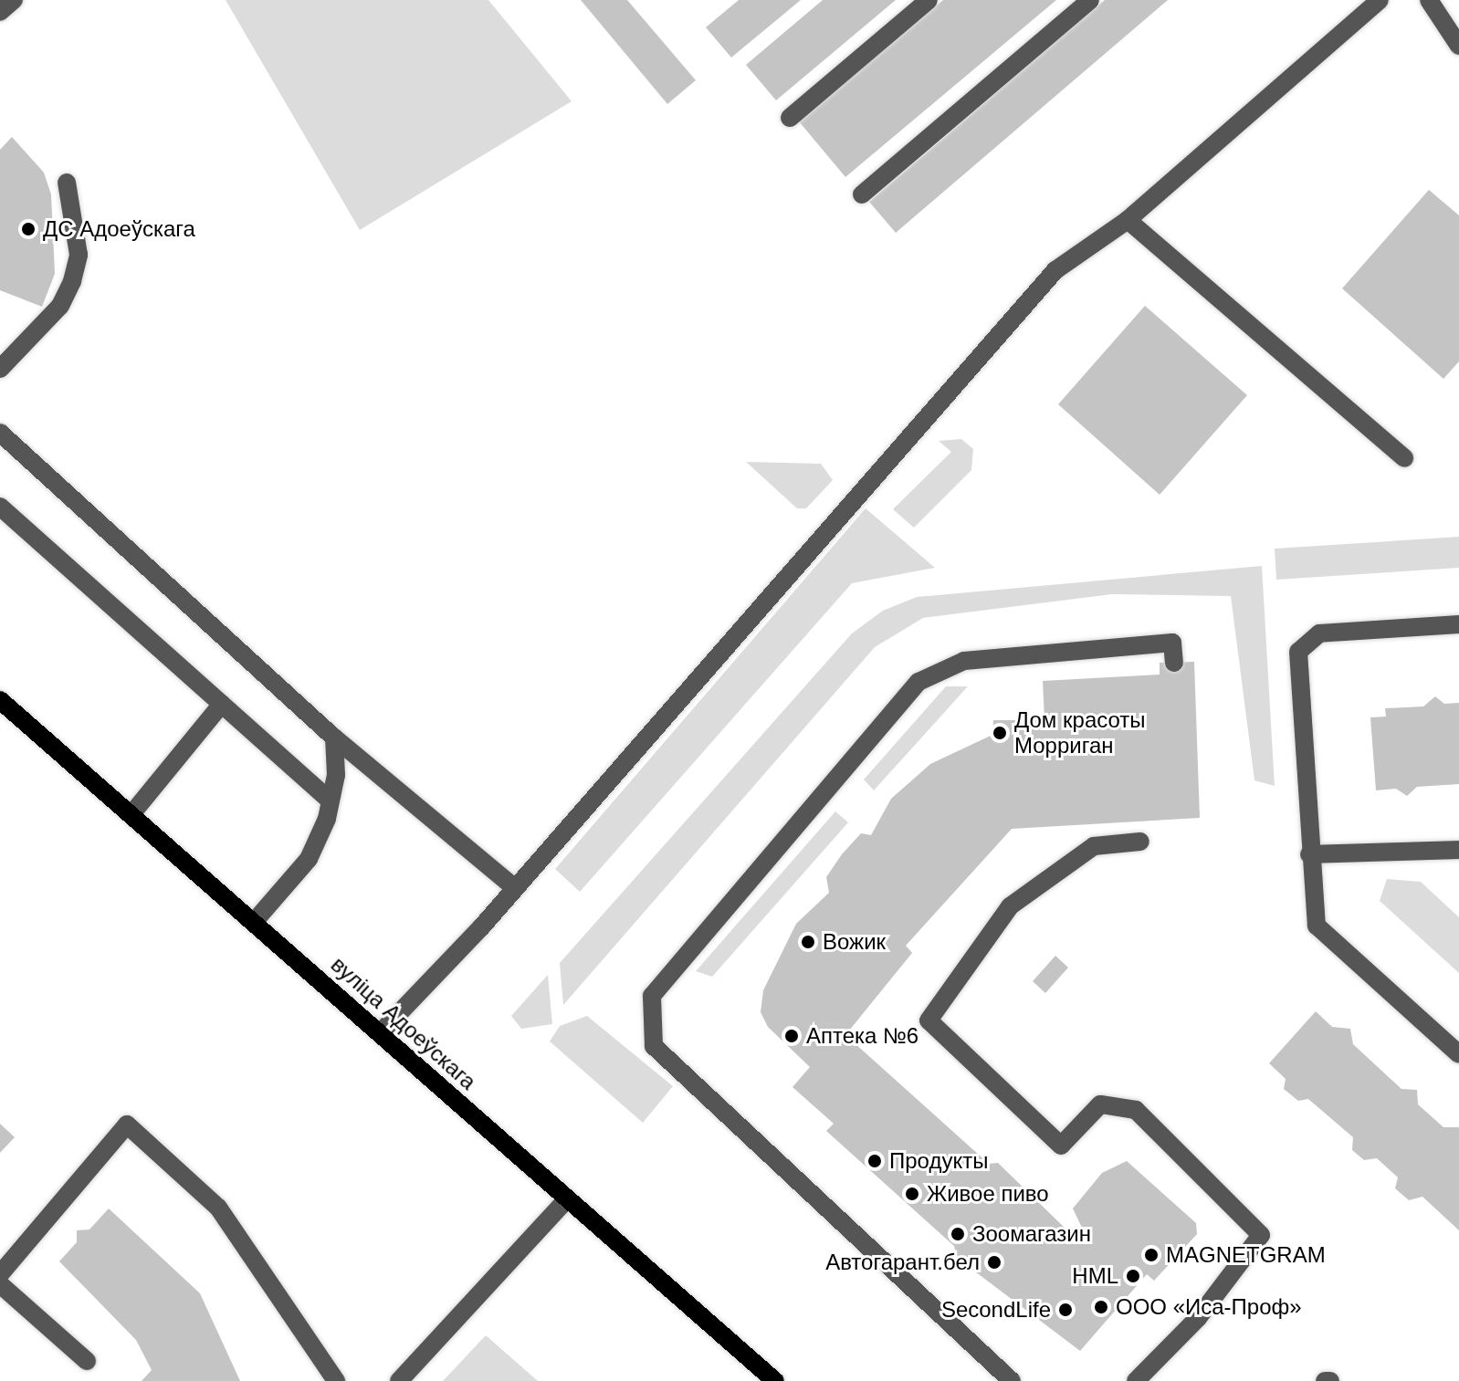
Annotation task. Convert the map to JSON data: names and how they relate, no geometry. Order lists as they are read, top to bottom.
{
  "streets": {
    "main road": ["вуліца Адоеўскага"]
  },
  "places": [
    "ДС Адоеўскага",
    "Дом красоты Морриган",
    "Вожик",
    "Аптека №6",
    "Продукты",
    "Живое пиво",
    "Зоомагазин",
    "MAGNETGRAM",
    "Автогарант.бел",
    "HML",
    "ООО «Иса-Проф»",
    "SecondLife"
  ]
}
